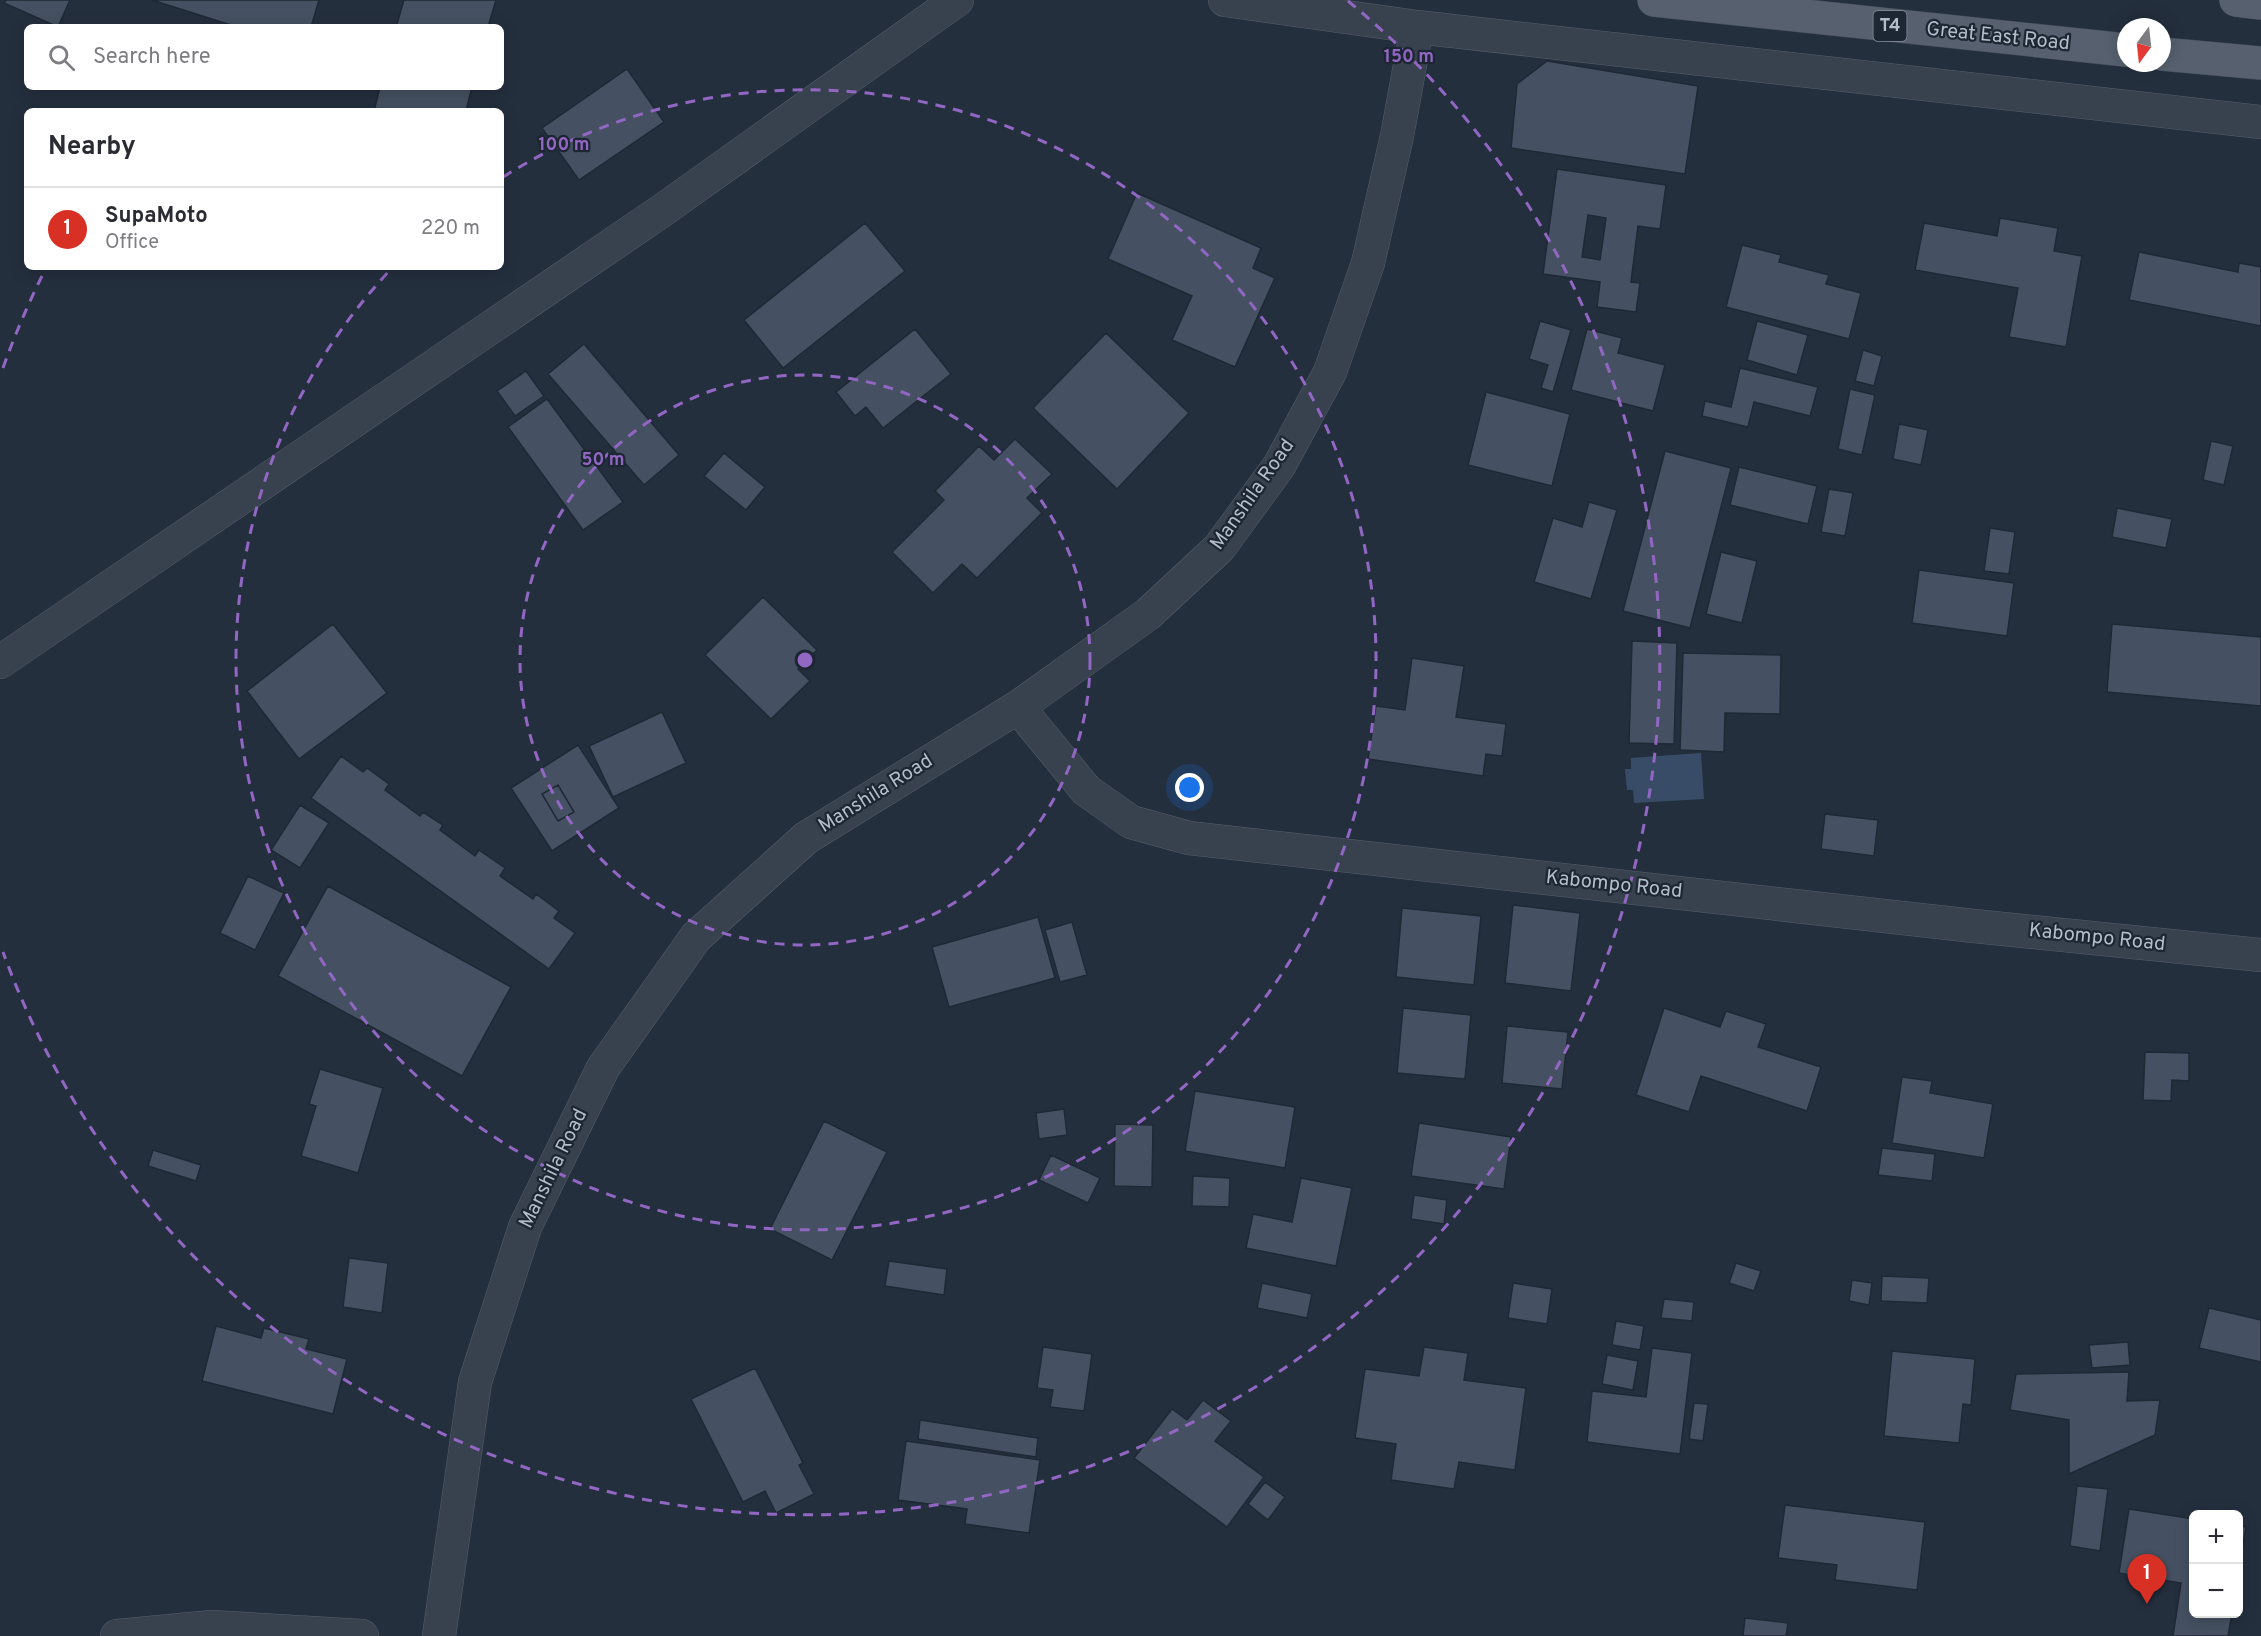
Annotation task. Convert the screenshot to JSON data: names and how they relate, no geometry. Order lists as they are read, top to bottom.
{
  "streets": {
    "main road": ["T4", "Great East Road"],
    "street": ["Manshila Road", "Kabompo Road"]
  },
  "crossings": [
    ["Manshila Road", "Kabompo Road"]
  ],
  "north": "bottom",
  "page": {
    "search": "Search here",
    "heading": "Nearby",
    "list": [
      {
        "mark": "1",
        "name": "SupaMoto",
        "note": "Office",
        "value": "220 m"
      }
    ],
    "map_buttons": ["+", "−"],
    "pins": "1"
  },
  "rings": ["150 m", "100 m", "50 m"]
}
